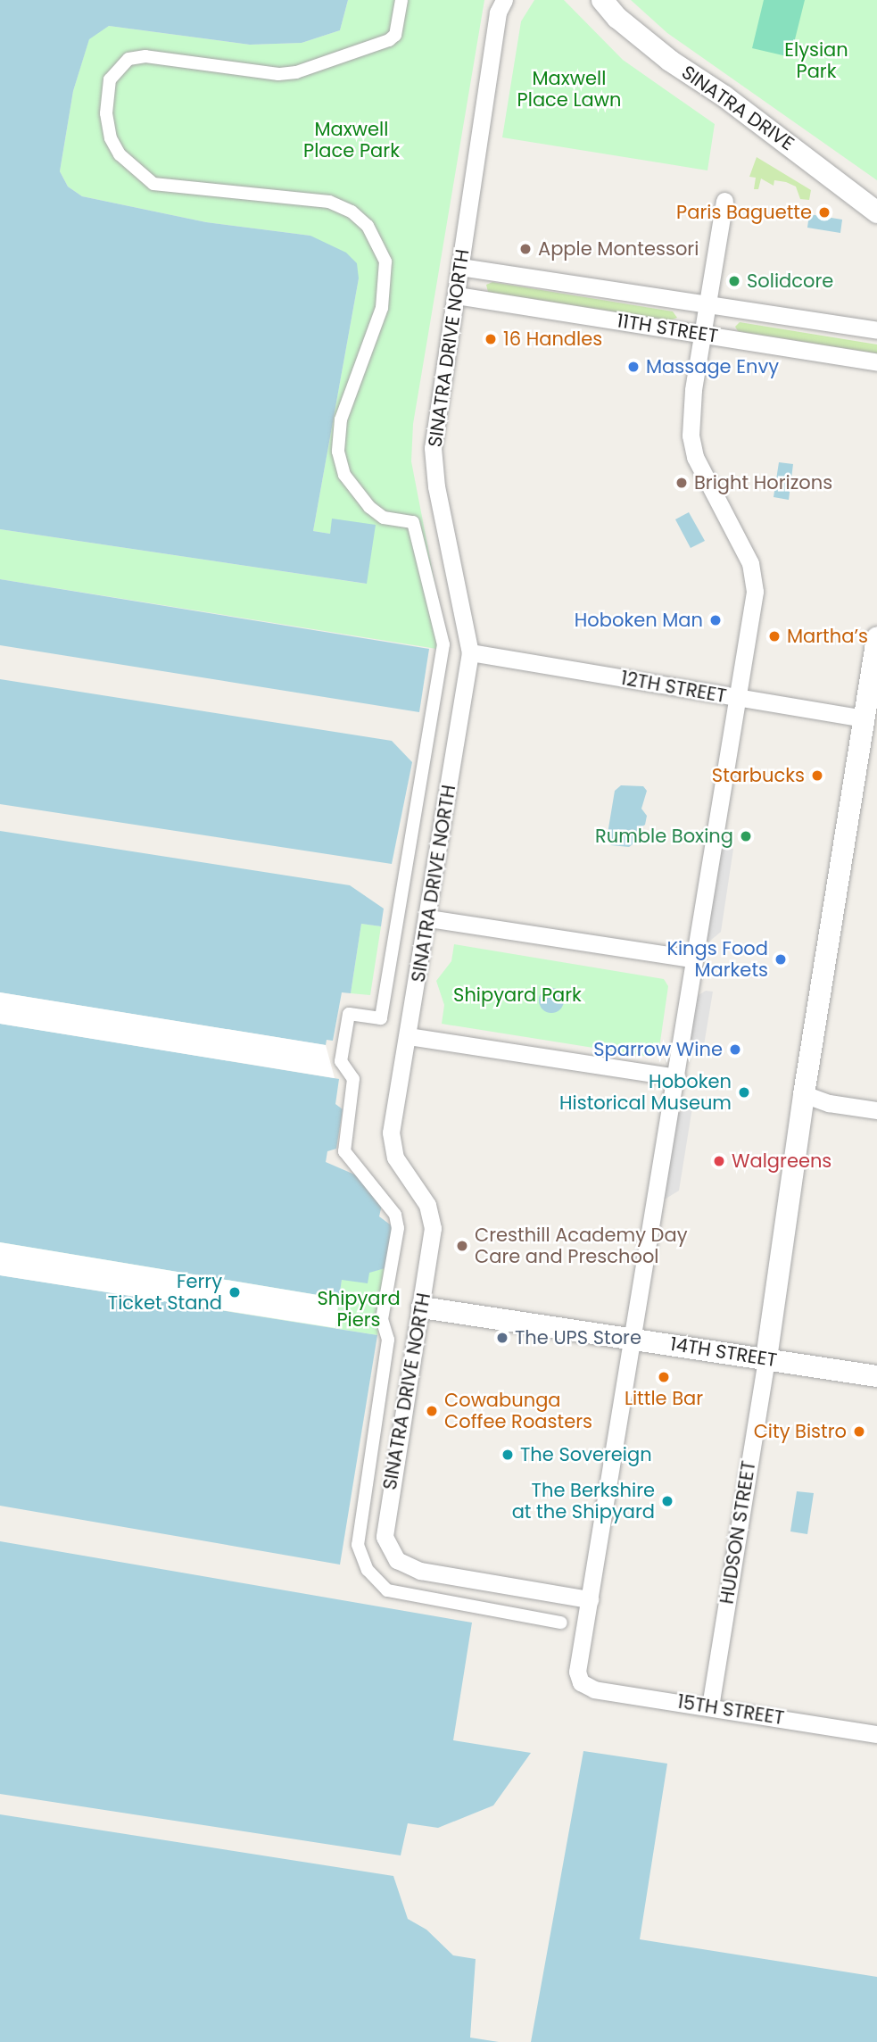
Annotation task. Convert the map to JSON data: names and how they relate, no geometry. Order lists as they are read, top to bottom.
{
  "streets": {
    "street": [
      "SINATRA DRIVE",
      "11TH STREET",
      "SINATRA DRIVE NORTH",
      "12TH STREET",
      "14TH STREET",
      "HUDSON STREET",
      "15TH STREET"
    ]
  },
  "crossings": [
    ["11TH STREET", "SINATRA DRIVE NORTH"],
    ["SINATRA DRIVE NORTH", "12TH STREET"],
    ["SINATRA DRIVE NORTH", "14TH STREET"],
    ["SINATRA DRIVE NORTH", "15TH STREET"],
    ["14TH STREET", "HUDSON STREET"],
    ["HUDSON STREET", "15TH STREET"]
  ],
  "parks": [
    "Elysian Park",
    "Maxwell Place Lawn",
    "Maxwell Place Park",
    "Shipyard Park",
    "Shipyard Piers"
  ],
  "places": [
    "Paris Baguette",
    "Apple Montessori",
    "Solidcore",
    "16 Handles",
    "Massage Envy",
    "Bright Horizons",
    "Hoboken Man",
    "Martha’s",
    "Starbucks",
    "Rumble Boxing",
    "Kings Food Markets",
    "Sparrow Wine",
    "Hoboken Historical Museum",
    "Walgreens",
    "Cresthill Academy Day Care and Preschool",
    "Ferry Ticket Stand",
    "The UPS Store",
    "Little Bar",
    "Cowabunga Coffee Roasters",
    "City Bistro",
    "The Sovereign",
    "The Berkshire at the Shipyard"
  ]
}
